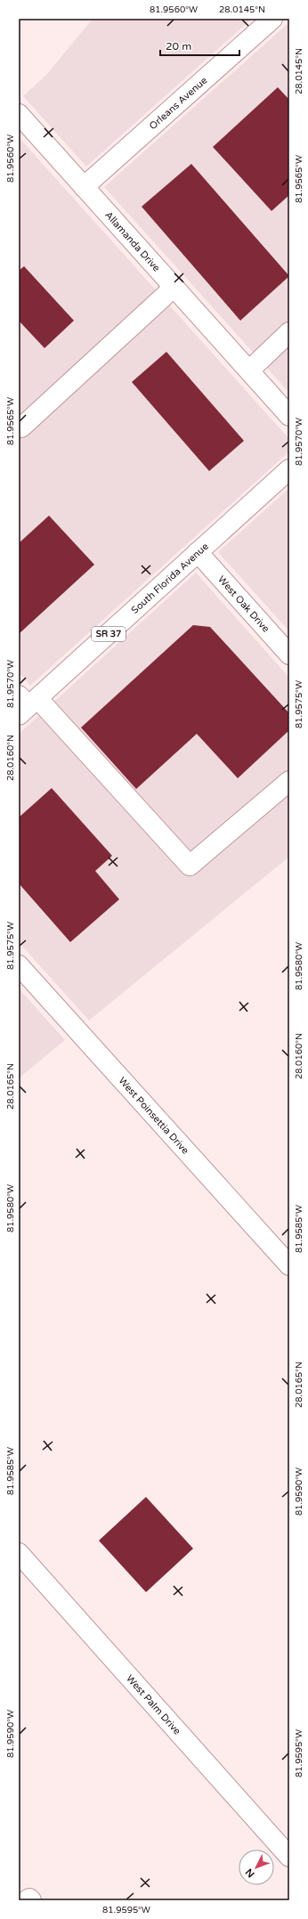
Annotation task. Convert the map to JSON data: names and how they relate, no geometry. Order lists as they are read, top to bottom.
{
  "streets": {
    "street": [
      "Orleans Avenue",
      "Allamanda Drive",
      "South Florida Avenue",
      "West Oak Drive",
      "SR 37",
      "West Poinsettia Drive",
      "West Palm Drive"
    ]
  },
  "crossings": [
    ["Orleans Avenue", "Allamanda Drive"],
    ["South Florida Avenue", "West Oak Drive"]
  ],
  "scale_bar": "20 m",
  "north": "bottom left",
  "coordinates": [
    "81.9560°W",
    "28.0145°N",
    "81.9565°W",
    "81.9570°W",
    "81.9575°W",
    "28.0160°N",
    "81.9580°W",
    "28.0165°N",
    "81.9585°W",
    "81.9590°W",
    "81.9595°W"
  ]
}
